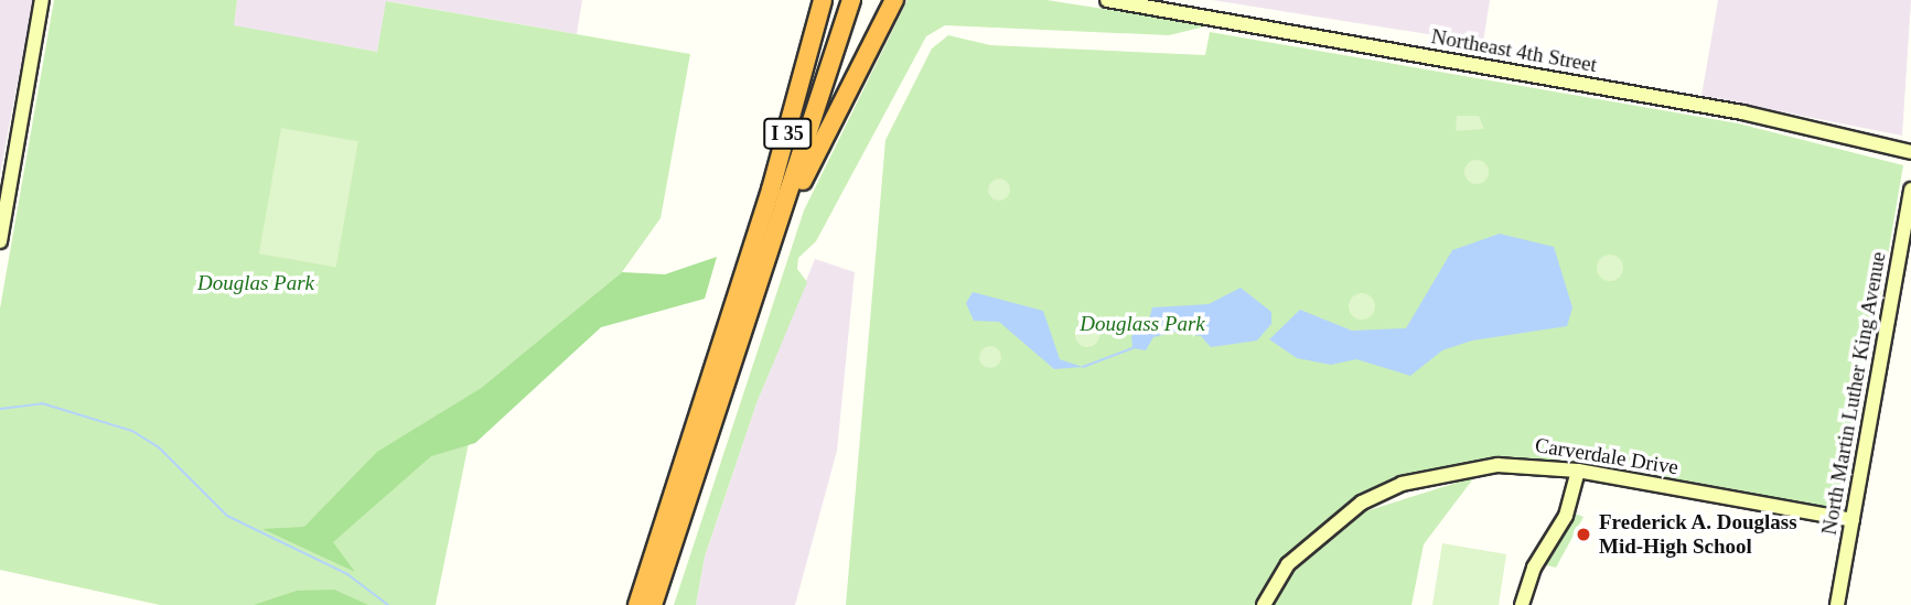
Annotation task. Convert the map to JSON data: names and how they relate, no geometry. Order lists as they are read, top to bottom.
{
  "streets": {
    "highway": ["I 35"],
    "street": ["Northeast 4th Street", "North Martin Luther King Avenue", "Carverdale Drive"]
  },
  "crossings": [
    ["North Martin Luther King Avenue", "Carverdale Drive"]
  ],
  "parks": ["Douglas Park", "Douglass Park"],
  "places": ["Frederick A. Douglass Mid-High School"]
}
